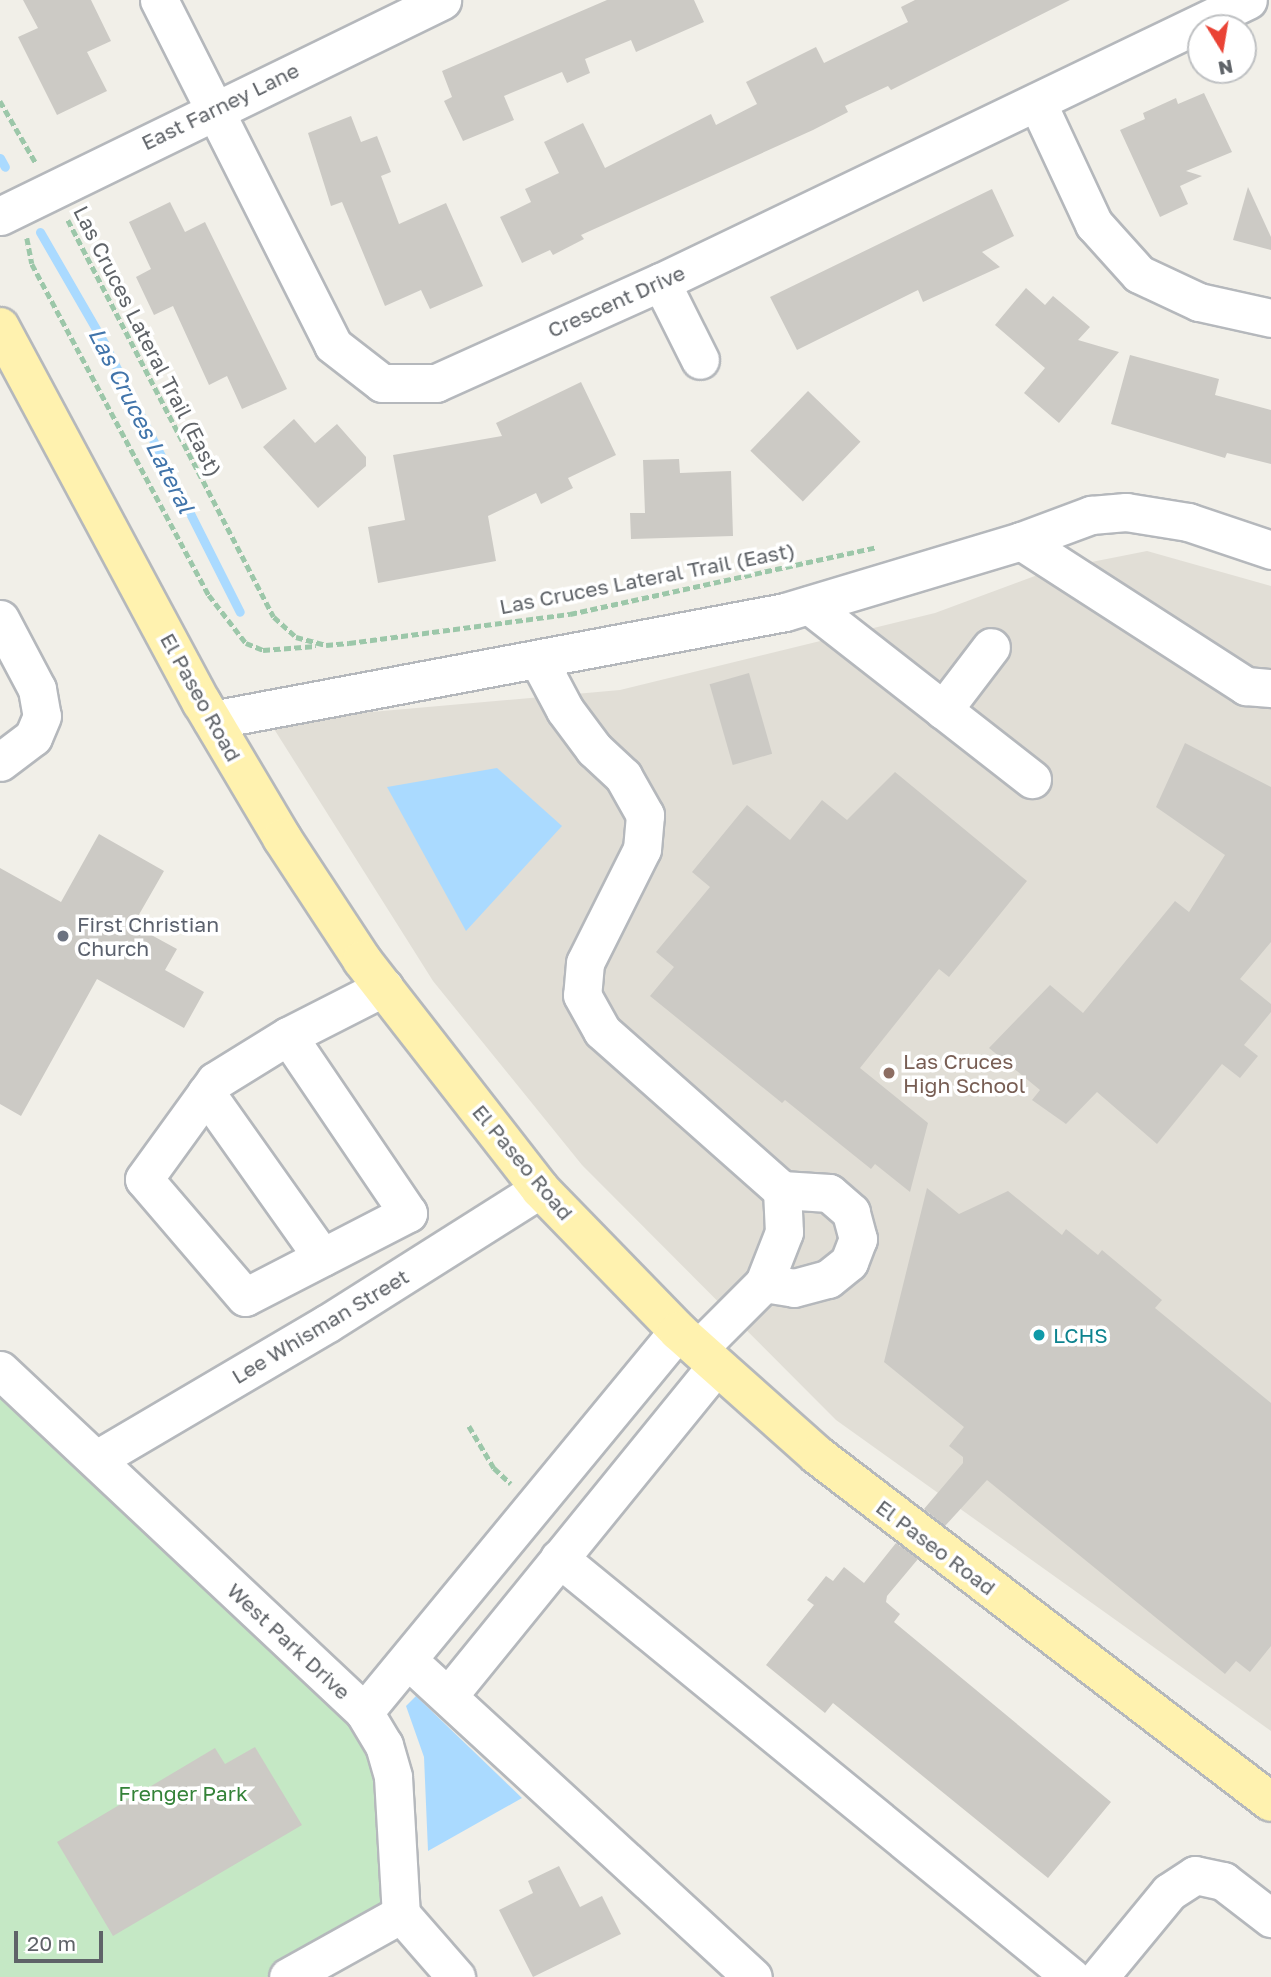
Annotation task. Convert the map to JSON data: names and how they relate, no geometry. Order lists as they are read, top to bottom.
{
  "streets": {
    "main road": ["El Paseo Road"],
    "street": [
      "East Farney Lane",
      "Crescent Drive",
      "Lee Whisman Street",
      "West Park Drive"
    ],
    "path": ["Las Cruces Lateral Trail (East)"]
  },
  "crossings": [
    ["East Farney Lane", "Crescent Drive"],
    ["East Farney Lane", "Las Cruces Lateral Trail (East)"],
    ["El Paseo Road", "Lee Whisman Street"],
    ["Lee Whisman Street", "West Park Drive"]
  ],
  "water": ["Las Cruces Lateral"],
  "parks": ["Frenger Park"],
  "places": ["First Christian Church", "Las Cruces High School", "LCHS"],
  "scale_bar": "20 m",
  "north": "bottom"
}
